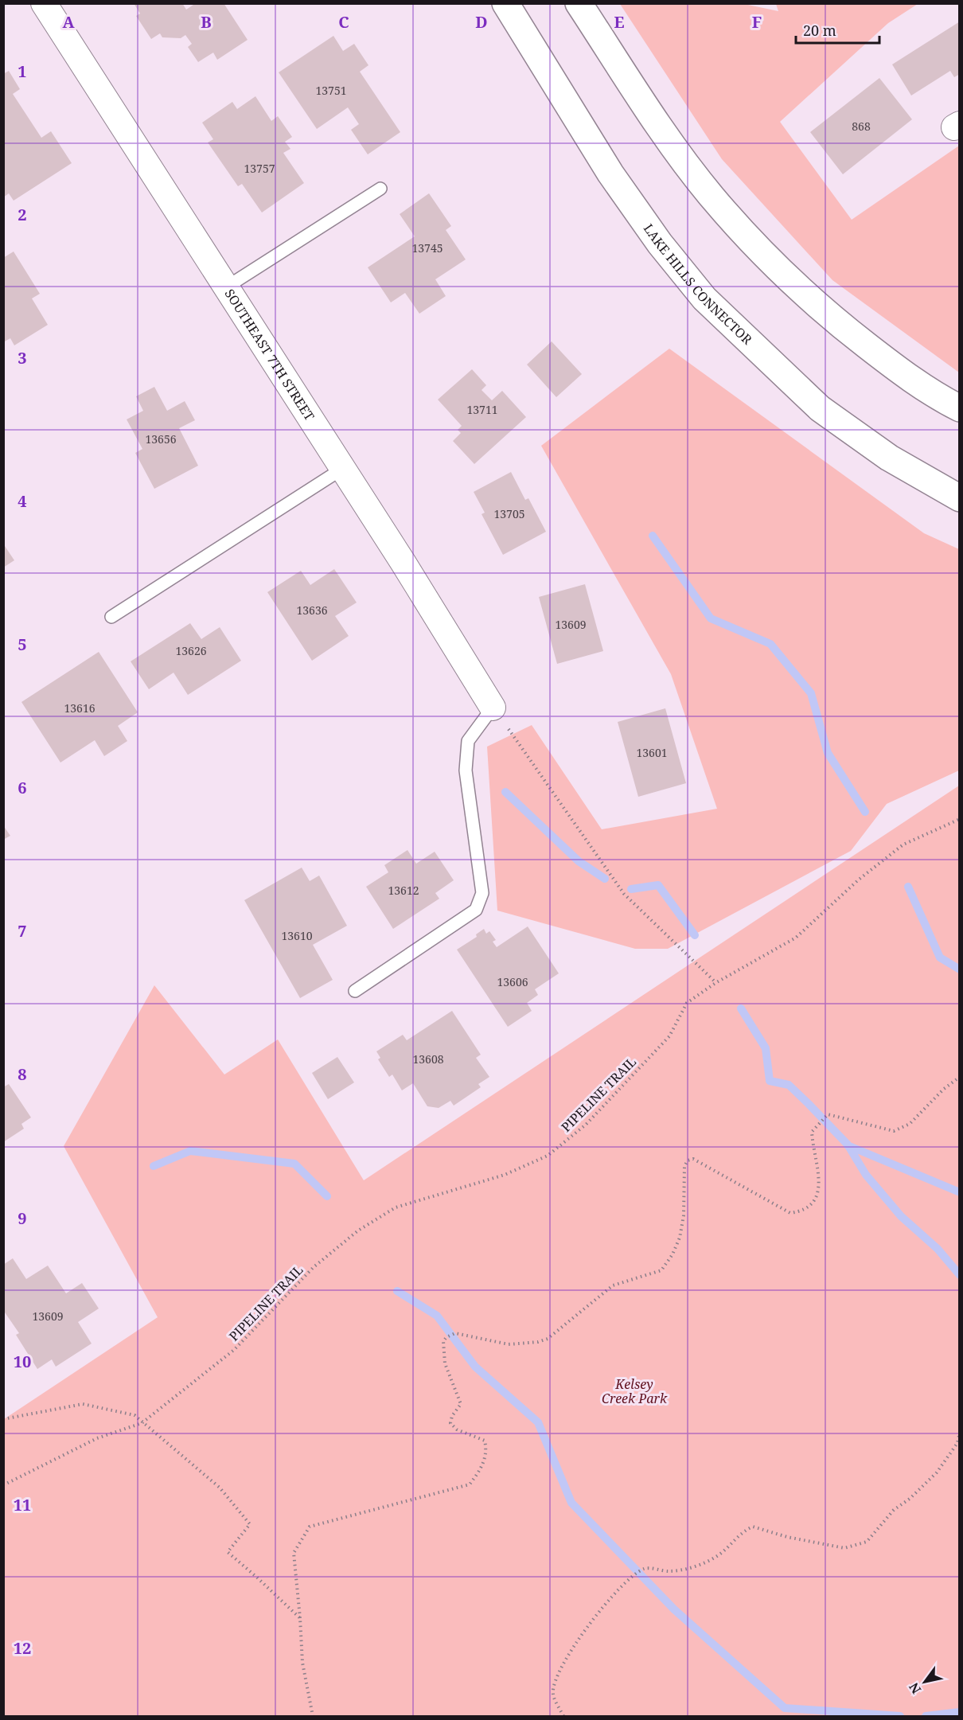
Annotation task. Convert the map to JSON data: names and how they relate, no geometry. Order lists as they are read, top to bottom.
{
  "streets": {
    "main road": ["LAKE HILLS CONNECTOR"],
    "street": ["SOUTHEAST 7TH STREET"],
    "path": ["PIPELINE TRAIL"]
  },
  "parks": ["Kelsey Creek Park"],
  "house_numbers": [
    "13751",
    "868",
    "13757",
    "13745",
    "13711",
    "13656",
    "13705",
    "13636",
    "13609",
    "13626",
    "13616",
    "13601",
    "13612",
    "13610",
    "13606",
    "13608",
    "13609"
  ],
  "scale_bar": "20 m",
  "north": "bottom left",
  "grid": {
    "columns": [
      "A",
      "B",
      "C",
      "D",
      "E",
      "F"
    ],
    "rows": [
      "1",
      "2",
      "3",
      "4",
      "5",
      "6",
      "7",
      "8",
      "9",
      "10",
      "11",
      "12"
    ]
  }
}
